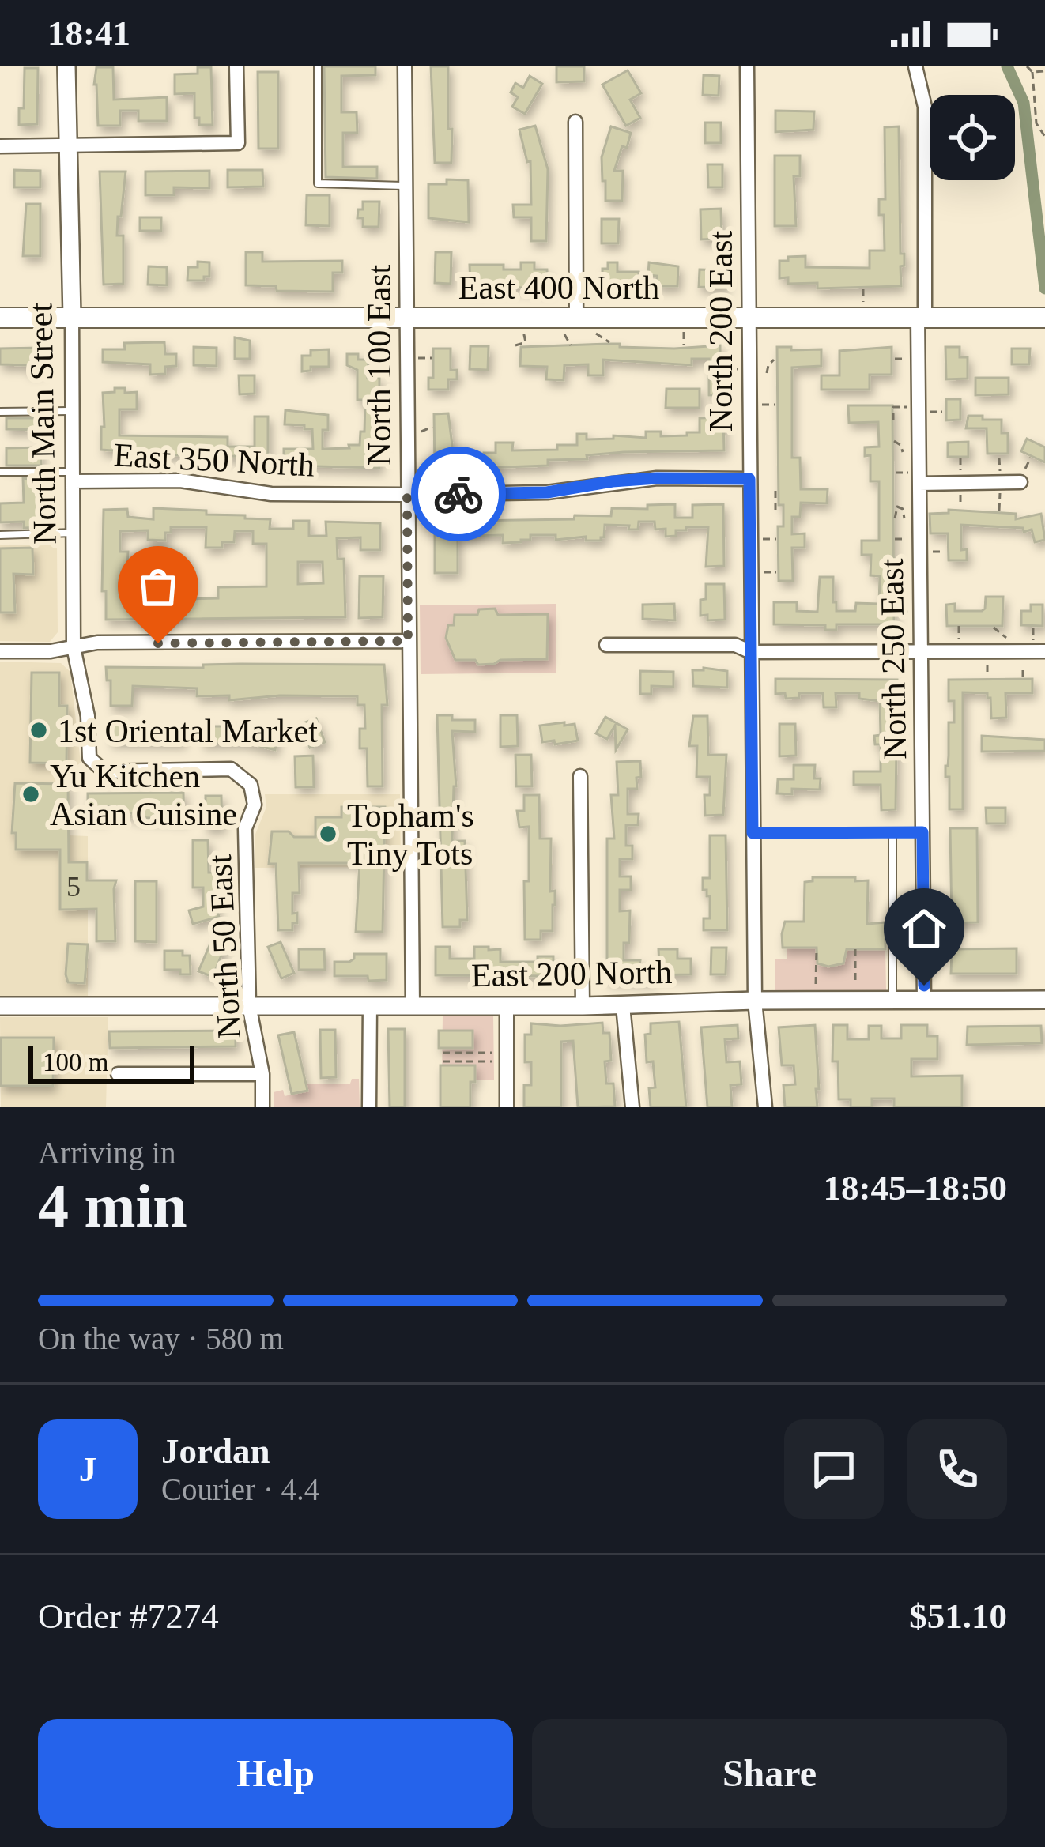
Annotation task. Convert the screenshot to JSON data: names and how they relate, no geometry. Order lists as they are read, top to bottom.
{
  "streets": {
    "main road": ["East 400 North"],
    "street": [
      "North 200 East",
      "North 100 East",
      "North Main Street",
      "East 350 North",
      "North 250 East",
      "North 50 East",
      "East 200 North"
    ]
  },
  "crossings": [
    ["East 400 North", "North 200 East"],
    ["East 400 North", "North 100 East"],
    ["East 400 North", "North Main Street"],
    ["East 400 North", "North 250 East"],
    ["North 200 East", "East 350 North"],
    ["North 200 East", "East 200 North"],
    ["North 100 East", "East 350 North"],
    ["North 100 East", "East 200 North"],
    ["North Main Street", "East 350 North"],
    ["North Main Street", "North 50 East"],
    ["North 250 East", "East 200 North"],
    ["North 50 East", "East 200 North"]
  ],
  "places": ["1st Oriental Market", "Yu Kitchen Asian Cuisine", "Topham's Tiny Tots"],
  "house_numbers": ["5"],
  "scale_bar": "100 m",
  "page": {
    "status": "18:41",
    "scale": "100 m",
    "heading": ["4 min", "Arriving in", "18:45–18:50"],
    "panel": [
      "Jordan",
      "Courier · 4.4",
      "Order #7274",
      "$51.10"
    ],
    "bar": "On the way · 580 m",
    "round": "J",
    "buttons": ["Help", "Share"]
  }
}
